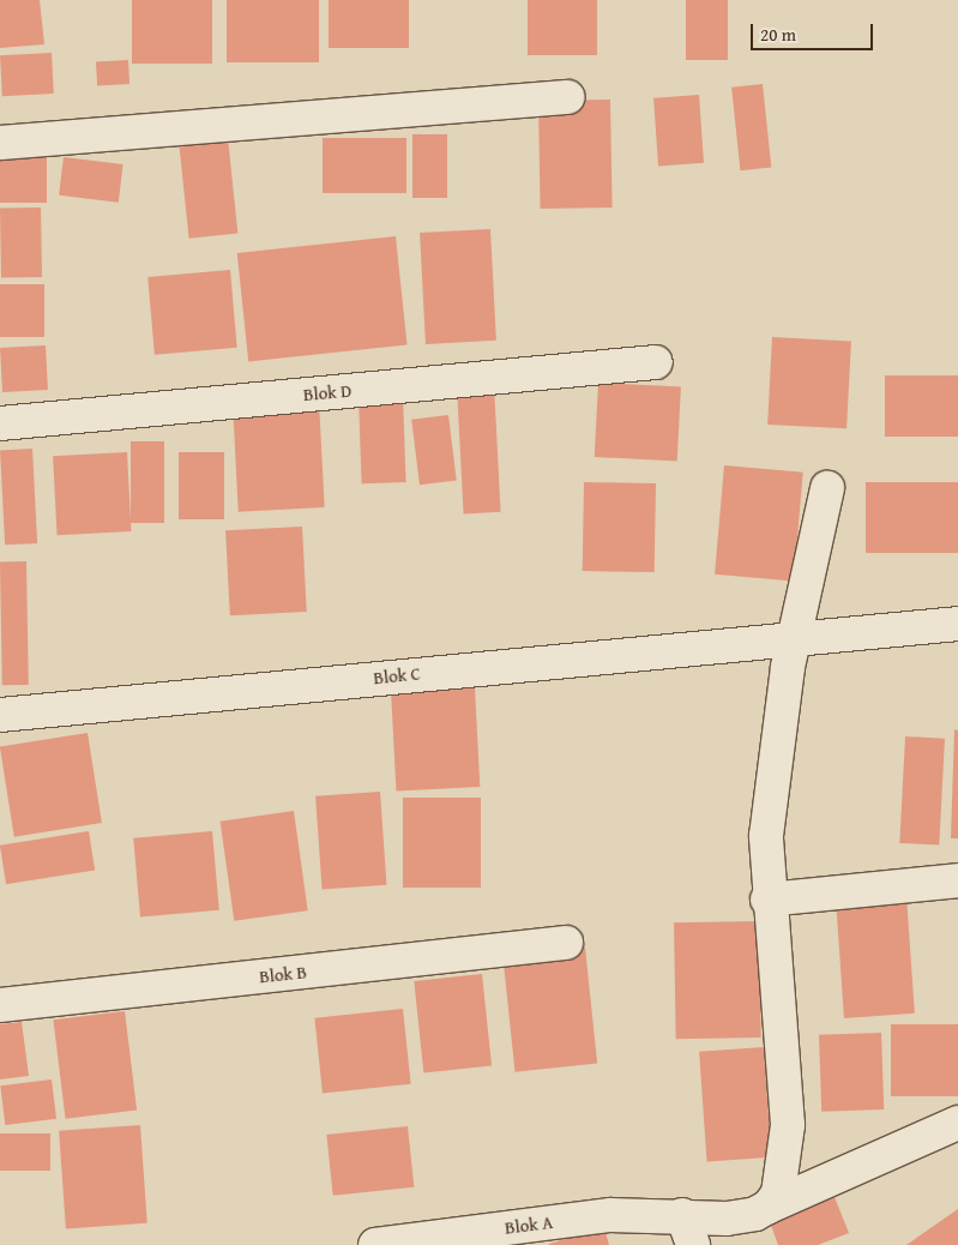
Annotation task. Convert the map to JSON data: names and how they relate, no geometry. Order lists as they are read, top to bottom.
{
  "streets": {
    "street": [
      "Blok D",
      "Blok C",
      "Blok B",
      "Blok A"
    ]
  },
  "scale_bar": "20 m"
}
